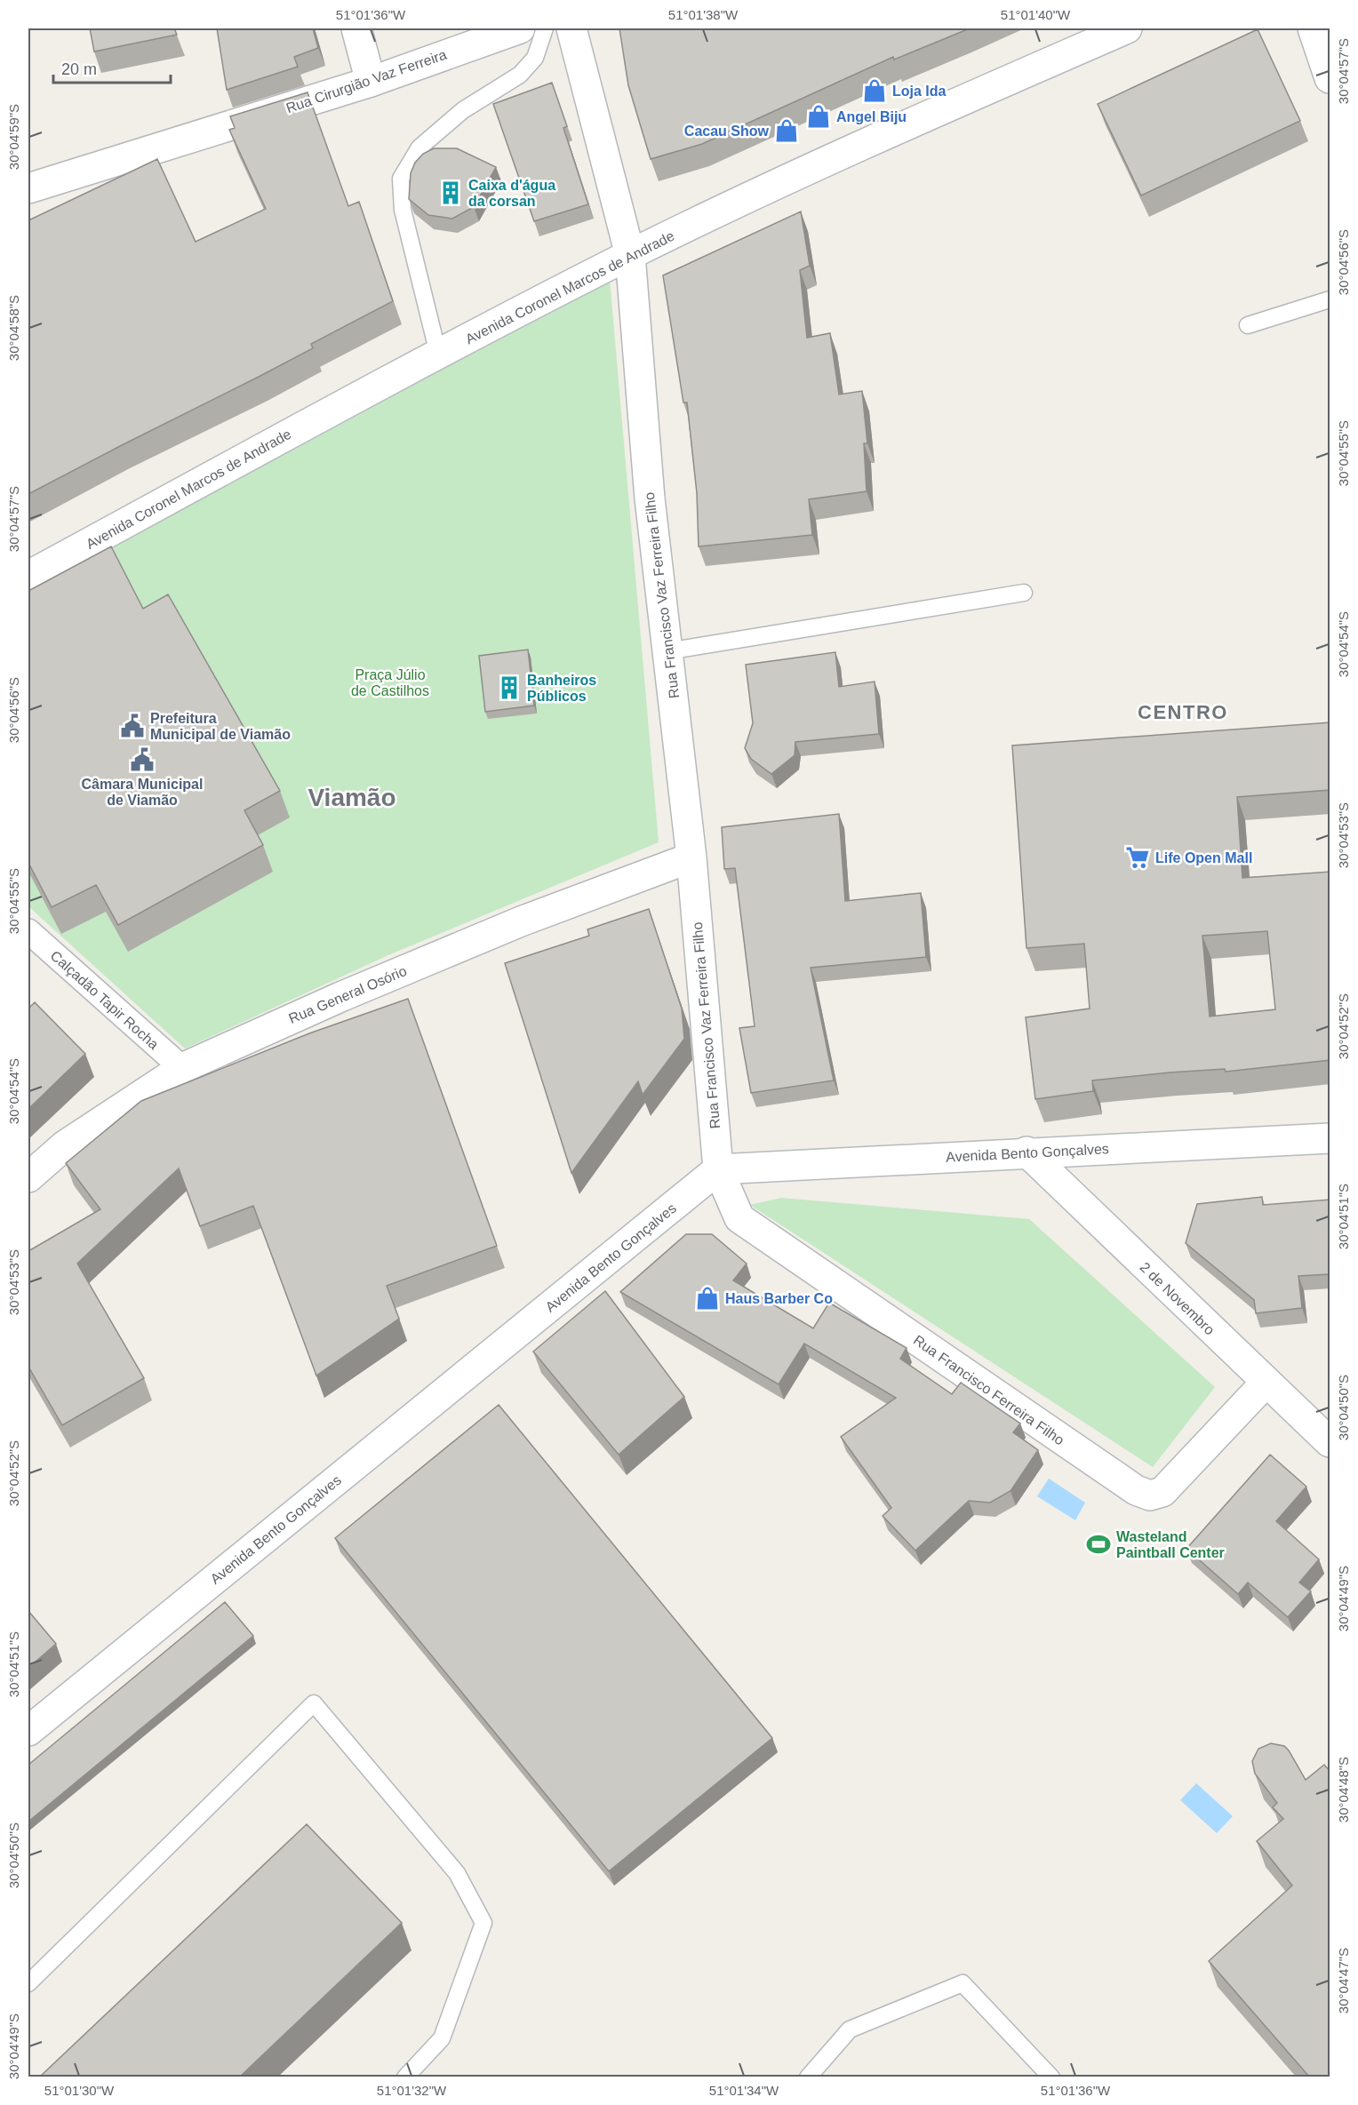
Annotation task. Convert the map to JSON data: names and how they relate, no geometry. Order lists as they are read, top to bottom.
{
  "streets": {
    "street": [
      "Rua Cirurgião Vaz Ferreira",
      "Avenida Coronel Marcos de Andrade",
      "Rua Francisco Vaz Ferreira Filho",
      "Rua General Osório",
      "Calçadão Tapir Rocha",
      "Avenida Bento Gonçalves",
      "2 de Novembro",
      "Rua Francisco Ferreira Filho"
    ]
  },
  "crossings": [
    ["Avenida Coronel Marcos de Andrade", "Rua Francisco Vaz Ferreira Filho"],
    ["Rua Francisco Vaz Ferreira Filho", "Rua General Osório"],
    ["Rua Francisco Vaz Ferreira Filho", "Avenida Bento Gonçalves"],
    ["Rua Francisco Vaz Ferreira Filho", "Rua Francisco Ferreira Filho"],
    ["Rua General Osório", "Calçadão Tapir Rocha"],
    ["Avenida Bento Gonçalves", "2 de Novembro"],
    ["Avenida Bento Gonçalves", "Rua Francisco Ferreira Filho"],
    ["2 de Novembro", "Rua Francisco Ferreira Filho"]
  ],
  "districts": ["CENTRO", "Viamão"],
  "parks": ["Praça Júlio de Castilhos"],
  "places": {
    "shop": [
      "Loja Ida",
      "Angel Biju",
      "Cacau Show",
      "Haus Barber Co"
    ],
    "building": ["Caixa d'água da corsan", "Banheiros Públicos"],
    "public building": ["Prefeitura Municipal de Viamão", "Câmara Municipal de Viamão"],
    "supermarket": ["Life Open Mall"],
    "sports": ["Wasteland Paintball Center"]
  },
  "scale_bar": "20 m",
  "coordinates": [
    "51°01'36\"W",
    "51°01'38\"W",
    "51°01'40\"W",
    "30°04'57\"S",
    "30°04'59\"S",
    "30°04'56\"S",
    "30°04'58\"S",
    "30°04'55\"S",
    "30°04'54\"S",
    "30°04'53\"S",
    "30°04'52\"S",
    "30°04'51\"S",
    "30°04'50\"S",
    "30°04'49\"S",
    "30°04'48\"S",
    "30°04'47\"S",
    "51°01'30\"W",
    "51°01'32\"W",
    "51°01'34\"W"
  ]
}
